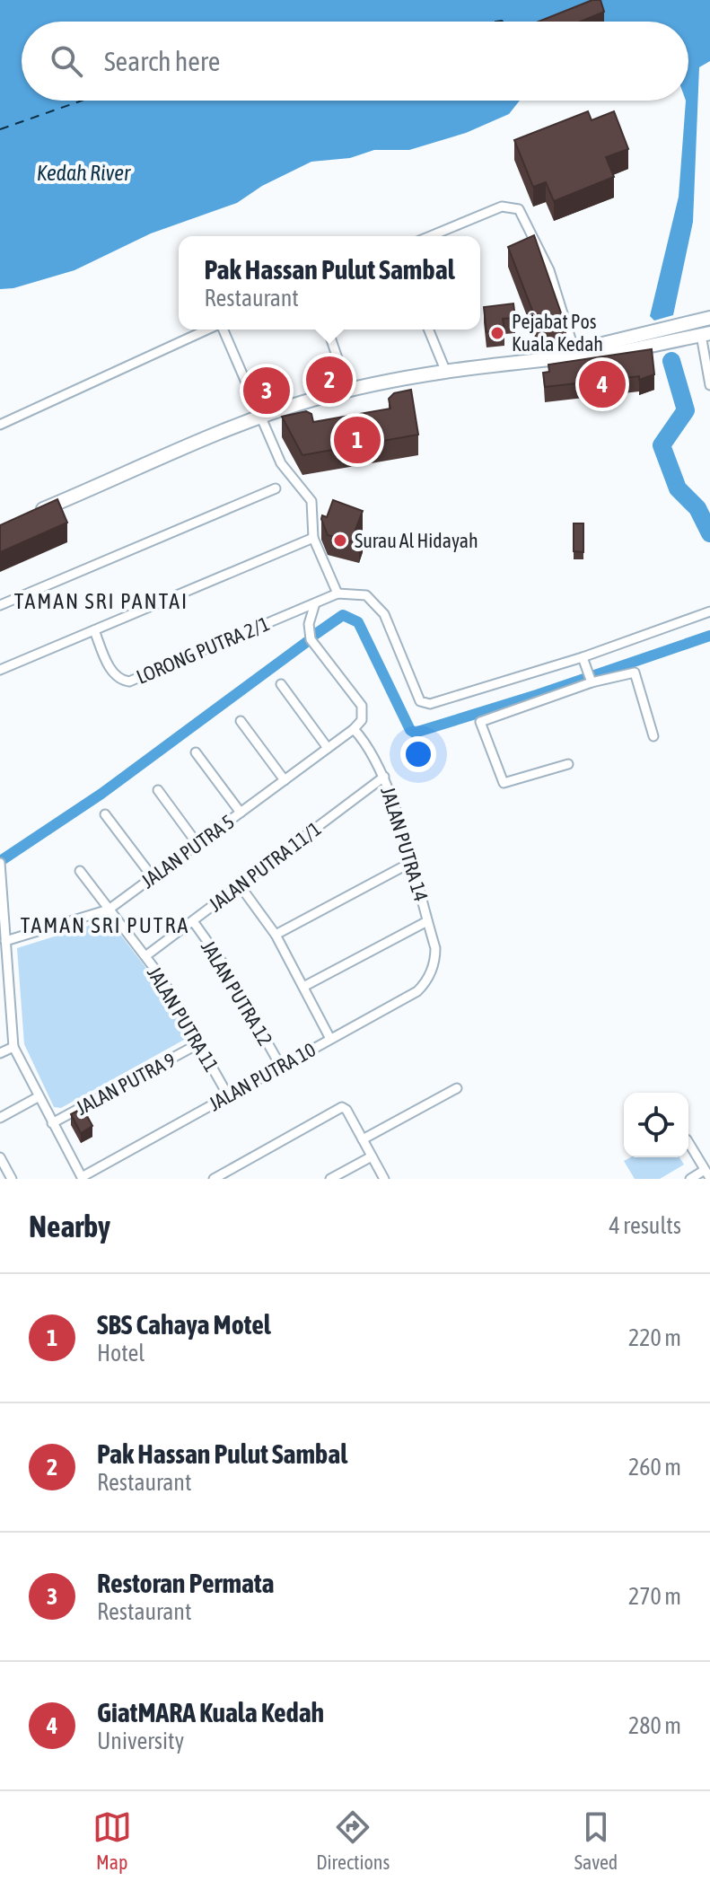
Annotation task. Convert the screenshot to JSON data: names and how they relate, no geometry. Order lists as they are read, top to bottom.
{
  "streets": {
    "street": [
      "LORONG PUTRA 2/1",
      "JALAN PUTRA 14",
      "JALAN PUTRA 5",
      "JALAN PUTRA 11/1",
      "JALAN PUTRA 12",
      "JALAN PUTRA 11",
      "JALAN PUTRA 10",
      "JALAN PUTRA 9"
    ]
  },
  "crossings": [
    ["JALAN PUTRA 14", "JALAN PUTRA 5"],
    ["JALAN PUTRA 14", "JALAN PUTRA 11/1"],
    ["JALAN PUTRA 14", "JALAN PUTRA 10"],
    ["JALAN PUTRA 5", "JALAN PUTRA 11"],
    ["JALAN PUTRA 11/1", "JALAN PUTRA 12"],
    ["JALAN PUTRA 11/1", "JALAN PUTRA 11"],
    ["JALAN PUTRA 12", "JALAN PUTRA 10"],
    ["JALAN PUTRA 11", "JALAN PUTRA 10"],
    ["JALAN PUTRA 11", "JALAN PUTRA 9"]
  ],
  "districts": ["TAMAN SRI PANTAI", "TAMAN SRI PUTRA"],
  "water": ["Kedah River"],
  "places": ["Pejabat Pos Kuala Kedah", "Surau Al Hidayah"],
  "page": {
    "search": "Search here",
    "popup": ["Pak Hassan Pulut Sambal", "Restaurant"],
    "pins": [
      "2",
      "4",
      "3",
      "1"
    ],
    "heading": ["Nearby", "4 results"],
    "list": [
      {
        "mark": "1",
        "name": "SBS Cahaya Motel",
        "note": "Hotel",
        "value": "220 m"
      },
      {
        "mark": "2",
        "name": "Pak Hassan Pulut Sambal",
        "note": "Restaurant",
        "value": "260 m"
      },
      {
        "mark": "3",
        "name": "Restoran Permata",
        "note": "Restaurant",
        "value": "270 m"
      },
      {
        "mark": "4",
        "name": "GiatMARA Kuala Kedah",
        "note": "University",
        "value": "280 m"
      }
    ],
    "nav": ["Map", "Directions", "Saved"]
  }
}
